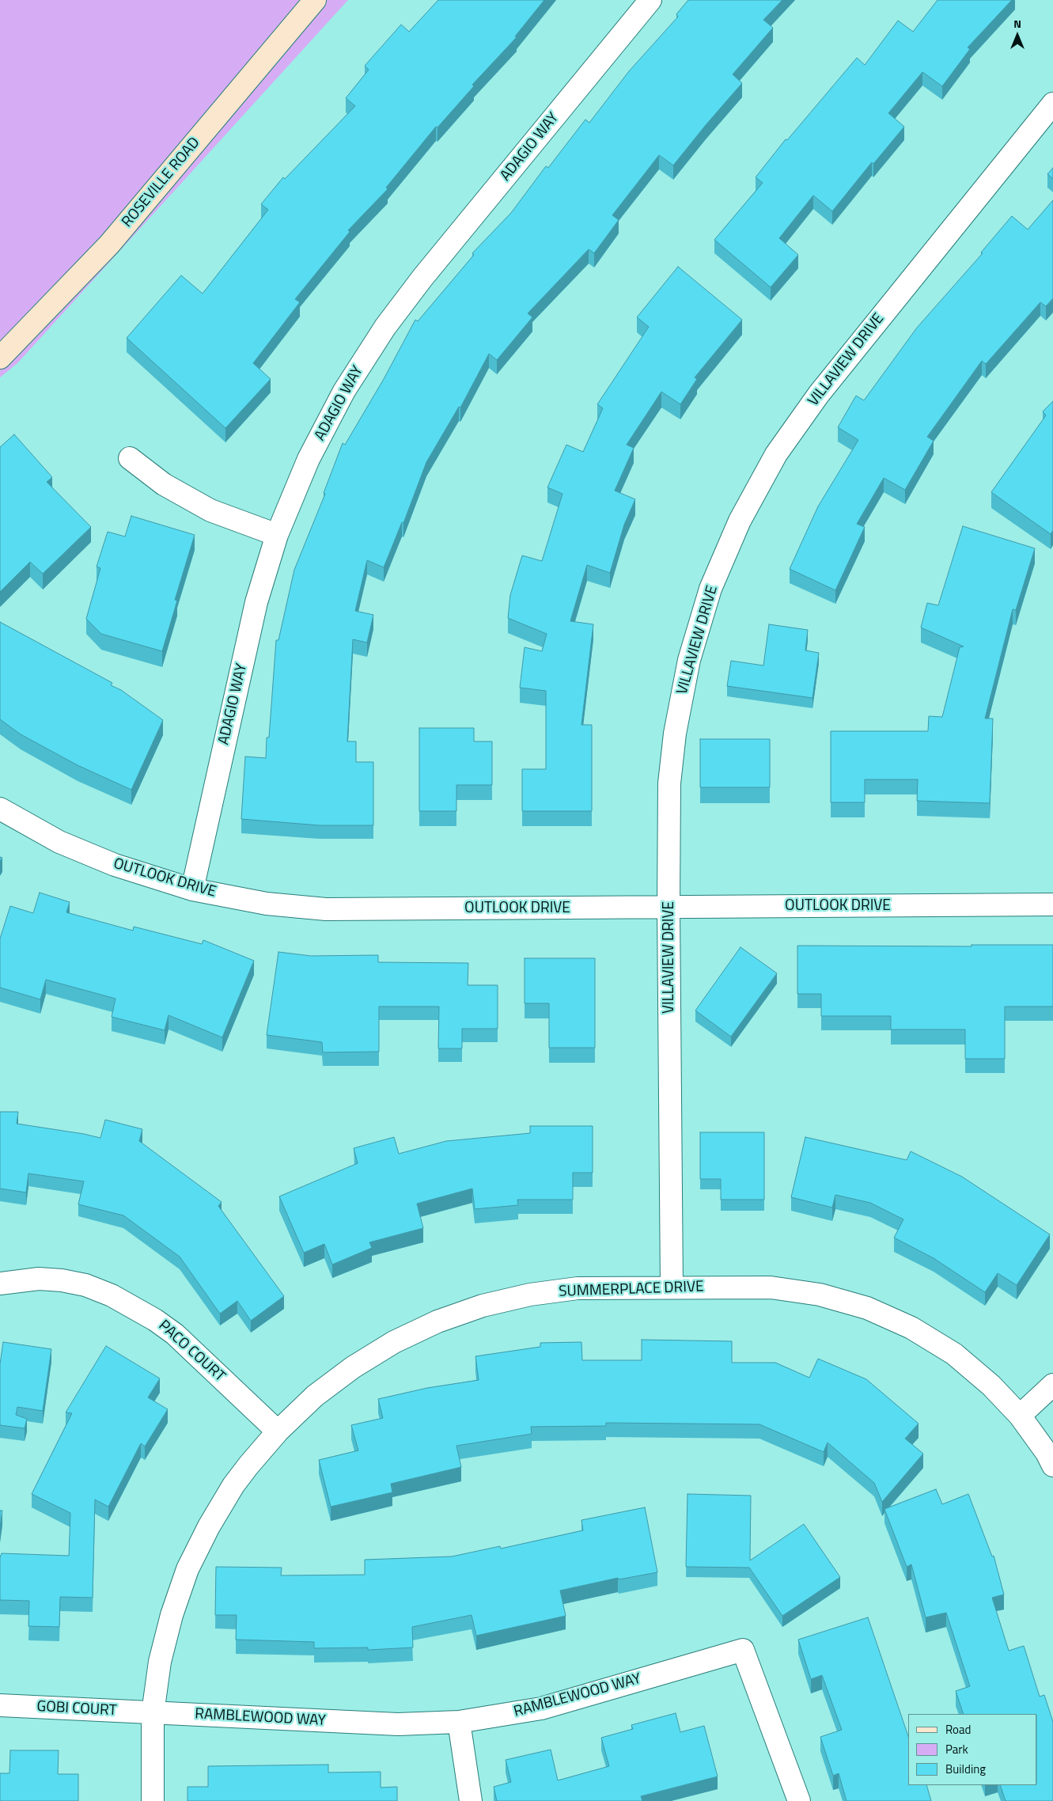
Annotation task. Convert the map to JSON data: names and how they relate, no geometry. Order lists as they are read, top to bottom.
{
  "streets": {
    "main road": ["ROSEVILLE ROAD"],
    "street": [
      "ADAGIO WAY",
      "VILLAVIEW DRIVE",
      "OUTLOOK DRIVE",
      "SUMMERPLACE DRIVE",
      "PACO COURT",
      "RAMBLEWOOD WAY",
      "GOBI COURT"
    ]
  },
  "crossings": [
    ["ADAGIO WAY", "OUTLOOK DRIVE"],
    ["VILLAVIEW DRIVE", "OUTLOOK DRIVE"],
    ["VILLAVIEW DRIVE", "SUMMERPLACE DRIVE"],
    ["SUMMERPLACE DRIVE", "PACO COURT"],
    ["SUMMERPLACE DRIVE", "RAMBLEWOOD WAY"],
    ["SUMMERPLACE DRIVE", "GOBI COURT"],
    ["RAMBLEWOOD WAY", "GOBI COURT"]
  ],
  "legend": ["Road", "Park", "Building"],
  "north": "top"
}
